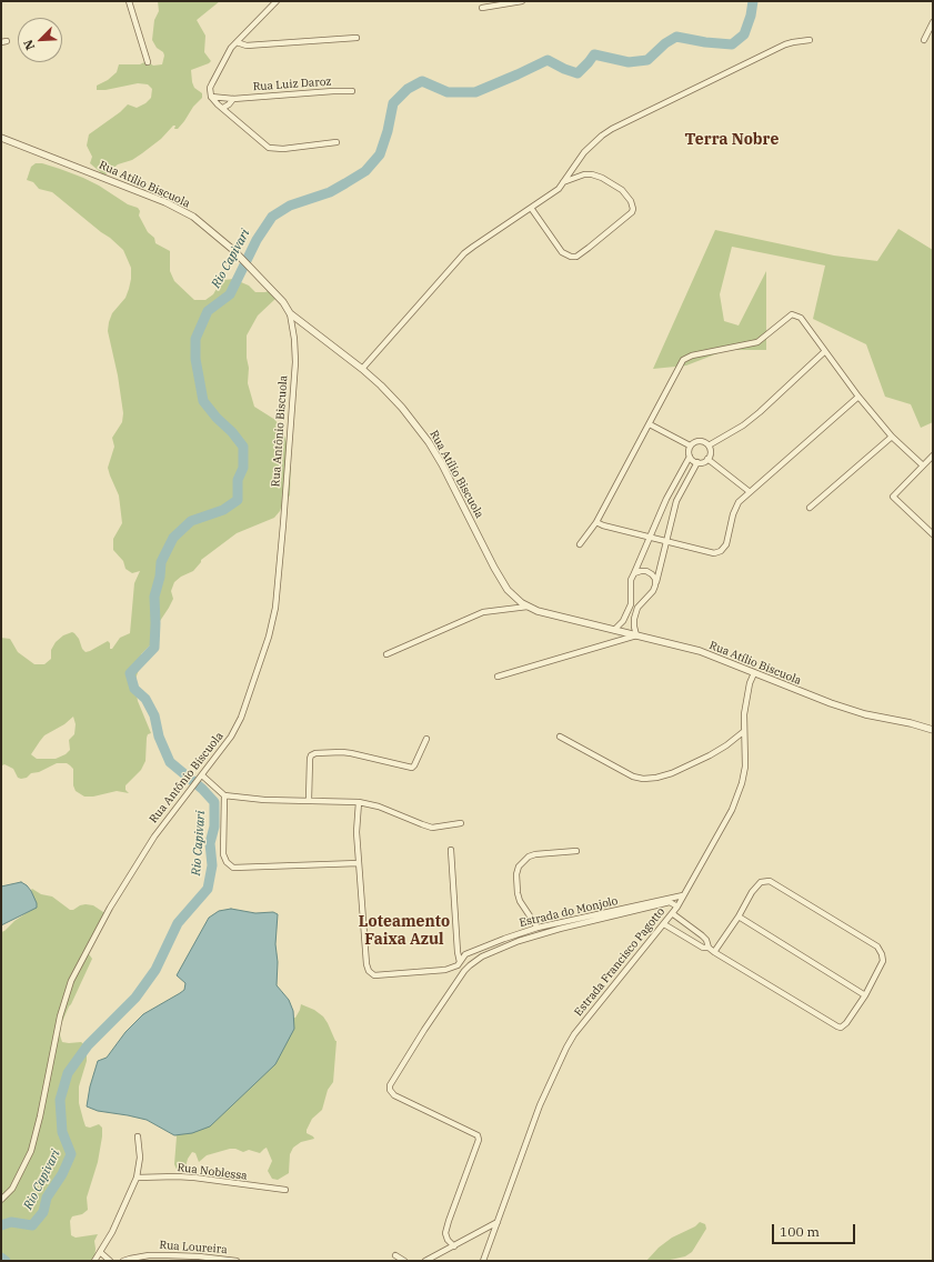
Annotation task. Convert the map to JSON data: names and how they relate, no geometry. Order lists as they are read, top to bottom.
{
  "streets": {
    "street": [
      "Rua Luiz Daroz",
      "Rua Atílio Biscuola",
      "Rua Antônio Biscuola",
      "Estrada do Monjolo",
      "Estrada Francisco Pagotto",
      "Rua Noblessa",
      "Rua Loureira"
    ]
  },
  "crossings": [
    ["Rua Atílio Biscuola", "Rua Antônio Biscuola"],
    ["Rua Atílio Biscuola", "Estrada Francisco Pagotto"],
    ["Estrada do Monjolo", "Estrada Francisco Pagotto"]
  ],
  "districts": ["Terra Nobre", "Loteamento Faixa Azul"],
  "water": ["Rio Capivari"],
  "scale_bar": "100 m",
  "north": "bottom left"
}
